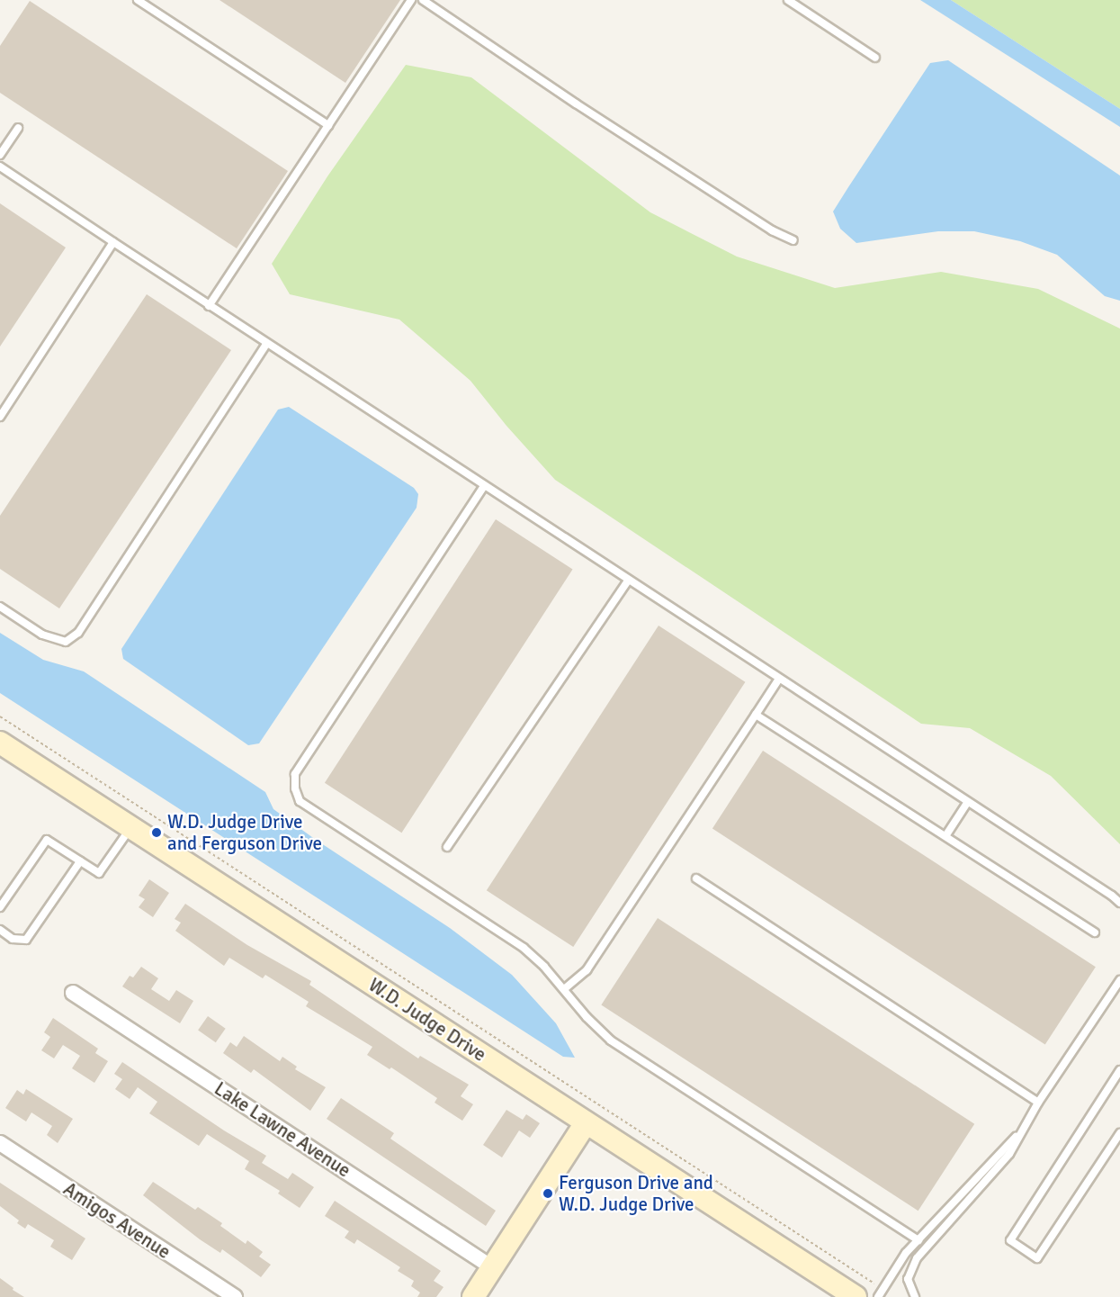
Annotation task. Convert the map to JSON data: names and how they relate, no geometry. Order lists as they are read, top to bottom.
{
  "streets": {
    "street": ["W.D. Judge Drive", "Lake Lawne Avenue", "Amigos Avenue"]
  },
  "places": ["W.D. Judge Drive and Ferguson Drive", "Ferguson Drive and W.D. Judge Drive"]
}
